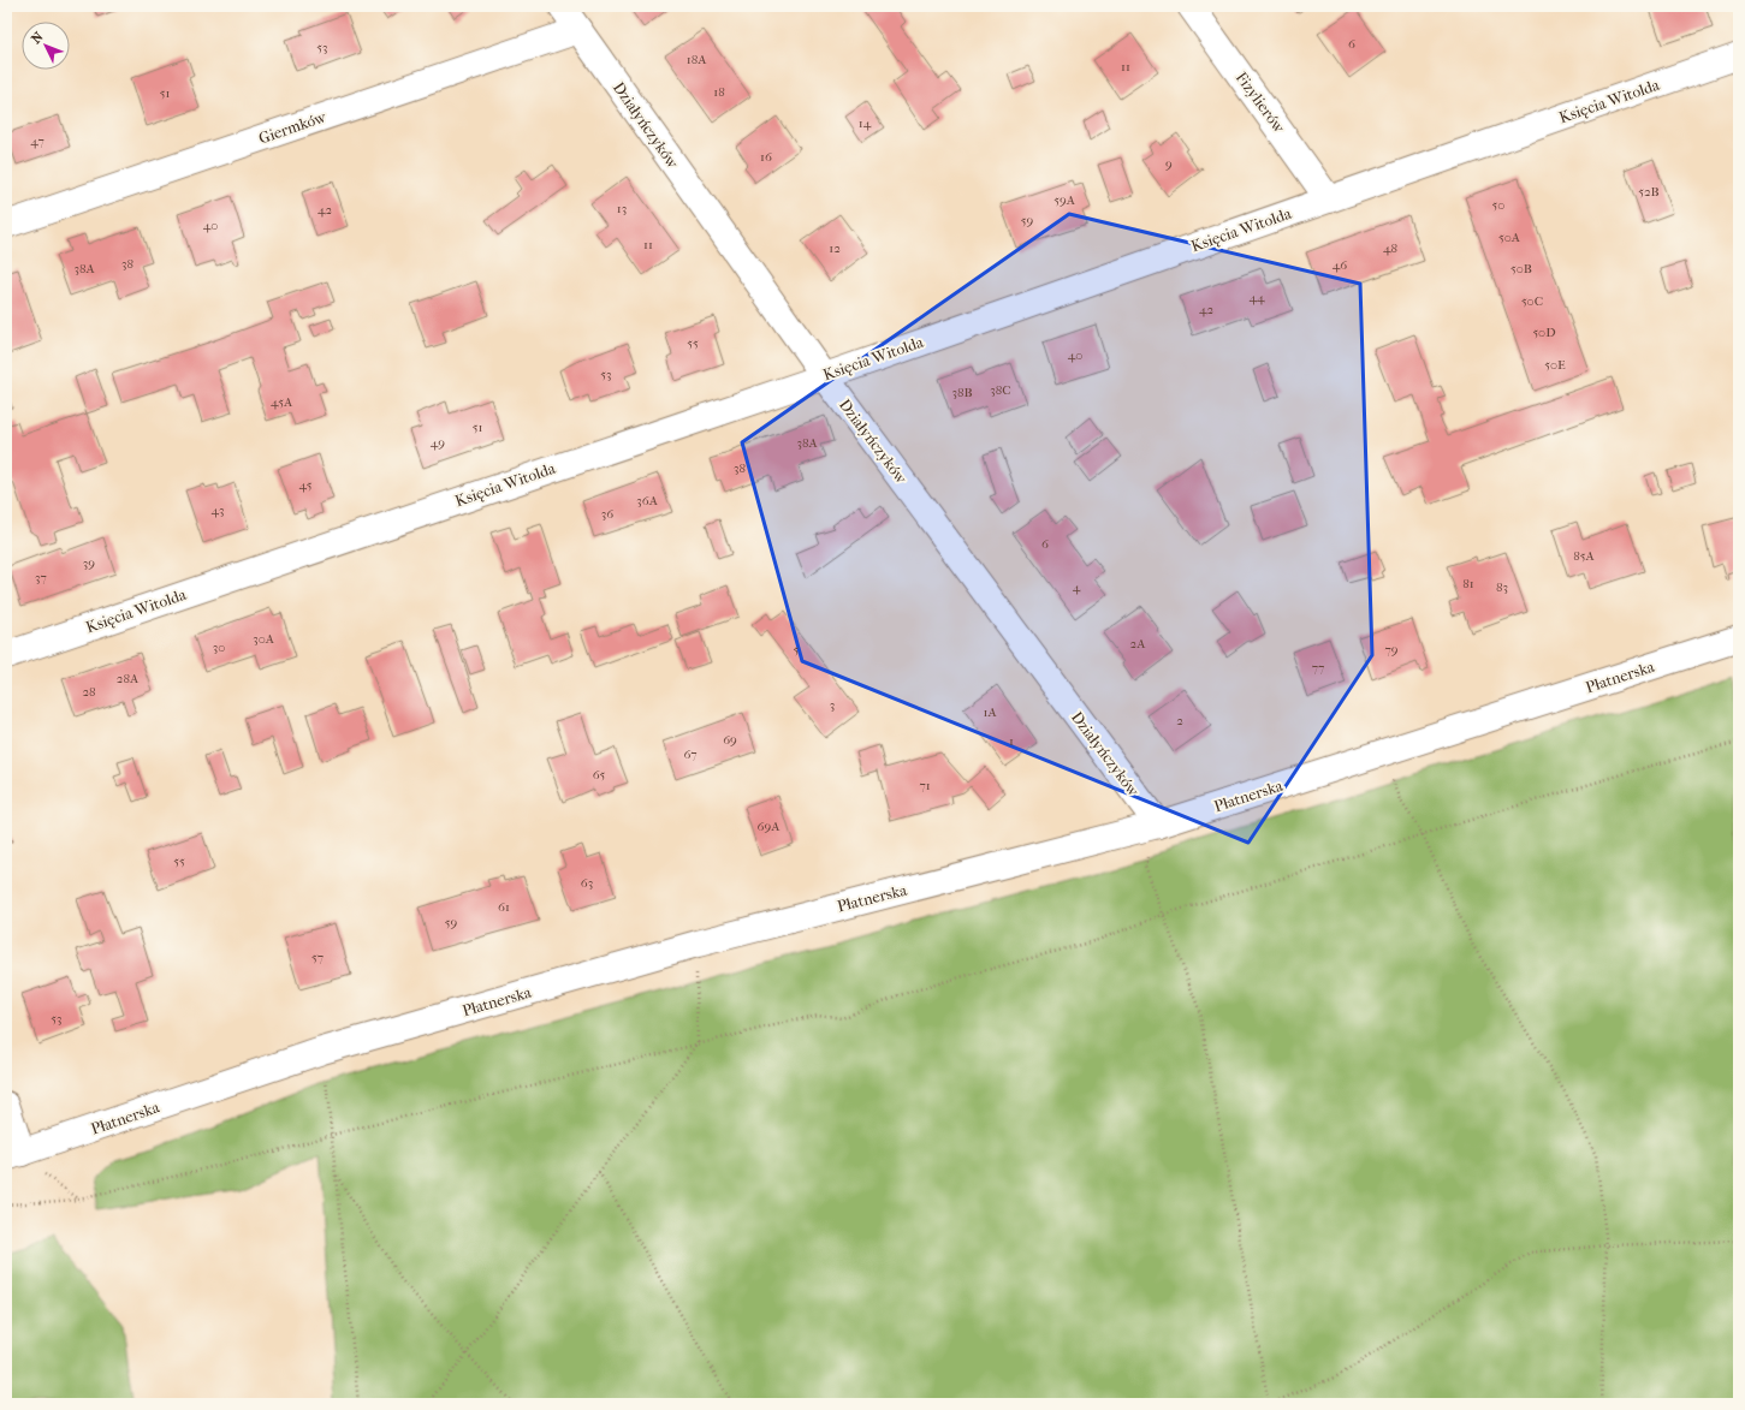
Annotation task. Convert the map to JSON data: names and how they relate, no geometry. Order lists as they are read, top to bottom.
{
  "streets": {
    "street": [
      "Księcia Witolda",
      "Fizylierów",
      "Działyńczyków",
      "Giermków",
      "Płatnerska"
    ]
  },
  "crossings": [
    ["Księcia Witolda", "Fizylierów"],
    ["Księcia Witolda", "Działyńczyków"],
    ["Działyńczyków", "Giermków"],
    ["Działyńczyków", "Płatnerska"]
  ],
  "house_numbers": [
    "6",
    "53",
    "18A",
    "11",
    "18",
    "51",
    "14",
    "47",
    "16",
    "9",
    "52B",
    "59A",
    "50",
    "13",
    "42",
    "59",
    "40",
    "50A",
    "11",
    "12",
    "48",
    "38",
    "46",
    "38A",
    "50B",
    "44",
    "50C",
    "42",
    "50D",
    "55",
    "40",
    "50E",
    "53",
    "38C",
    "38B",
    "45A",
    "51",
    "49",
    "38A",
    "38",
    "45",
    "36A",
    "43",
    "36",
    "6",
    "85A",
    "39",
    "37",
    "81",
    "4",
    "83",
    "30A",
    "2A",
    "30",
    "5",
    "79",
    "77",
    "28A",
    "28",
    "3",
    "1A",
    "2",
    "69",
    "1",
    "67",
    "65",
    "71",
    "69A",
    "55",
    "63",
    "61",
    "59",
    "57",
    "53"
  ],
  "north": "top left"
}
